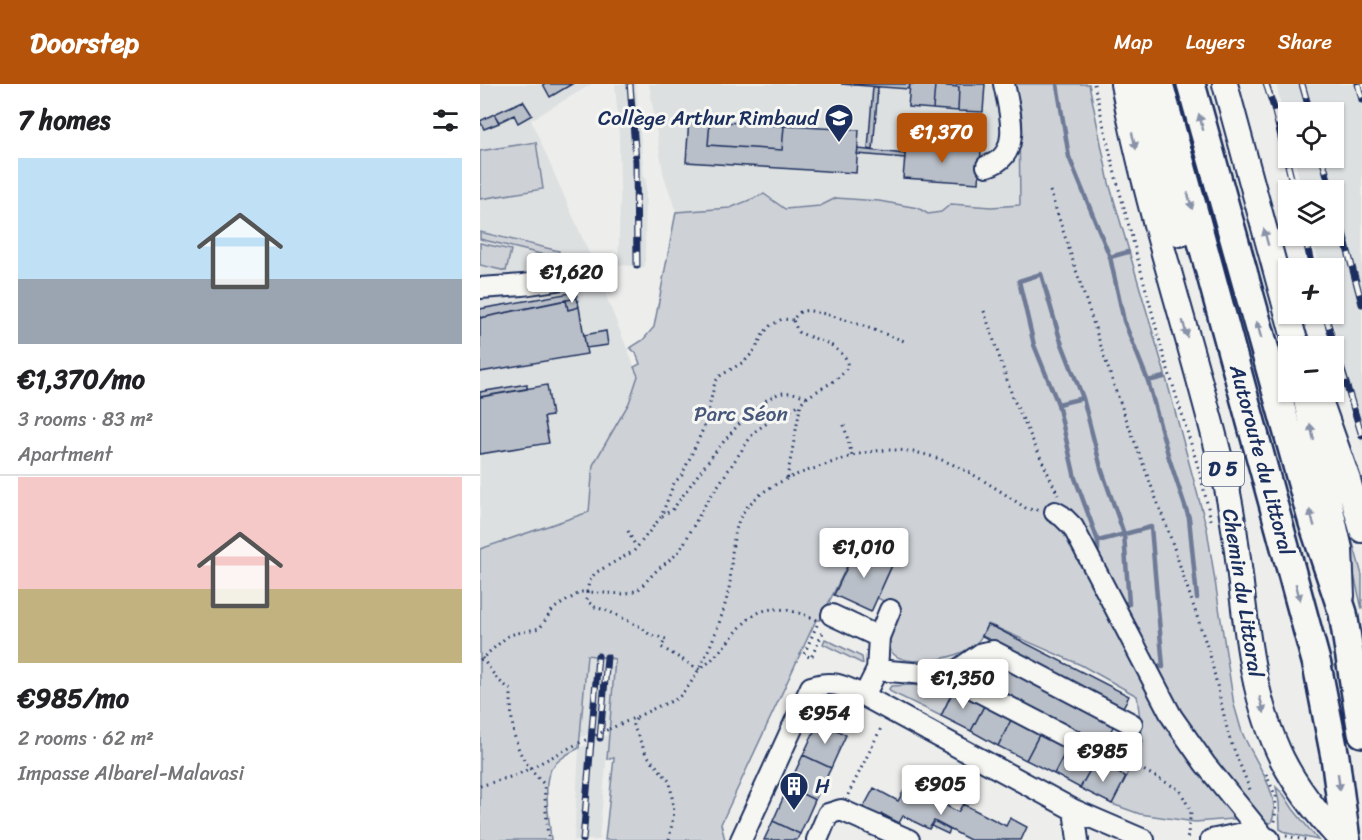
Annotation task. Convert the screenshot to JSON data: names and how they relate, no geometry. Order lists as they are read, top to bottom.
{
  "streets": {
    "highway": ["Autoroute du Littoral"],
    "main road": ["D 5", "Chemin du Littoral"]
  },
  "crossings": [
    ["Autoroute du Littoral", "Chemin du Littoral"]
  ],
  "parks": ["Parc Séon"],
  "places": {
    "school or university": ["Collège Arthur Rimbaud"],
    "building": ["H"]
  },
  "page": {
    "header": "Doorstep",
    "nav": ["Map", "Layers", "Share"],
    "heading": "7 homes",
    "map_buttons": ["+", "−"],
    "price": [
      "€1,370",
      "€1,620",
      "€1,010",
      "€1,350",
      "€954",
      "€985",
      "€905"
    ],
    "list": [
      {
        "name": "€1,370/mo",
        "note": "3 rooms · 83 m² · Apartment"
      },
      {
        "name": "€985/mo",
        "note": "2 rooms · 62 m² · Impasse Albarel-Malavasi"
      }
    ]
  }
}
